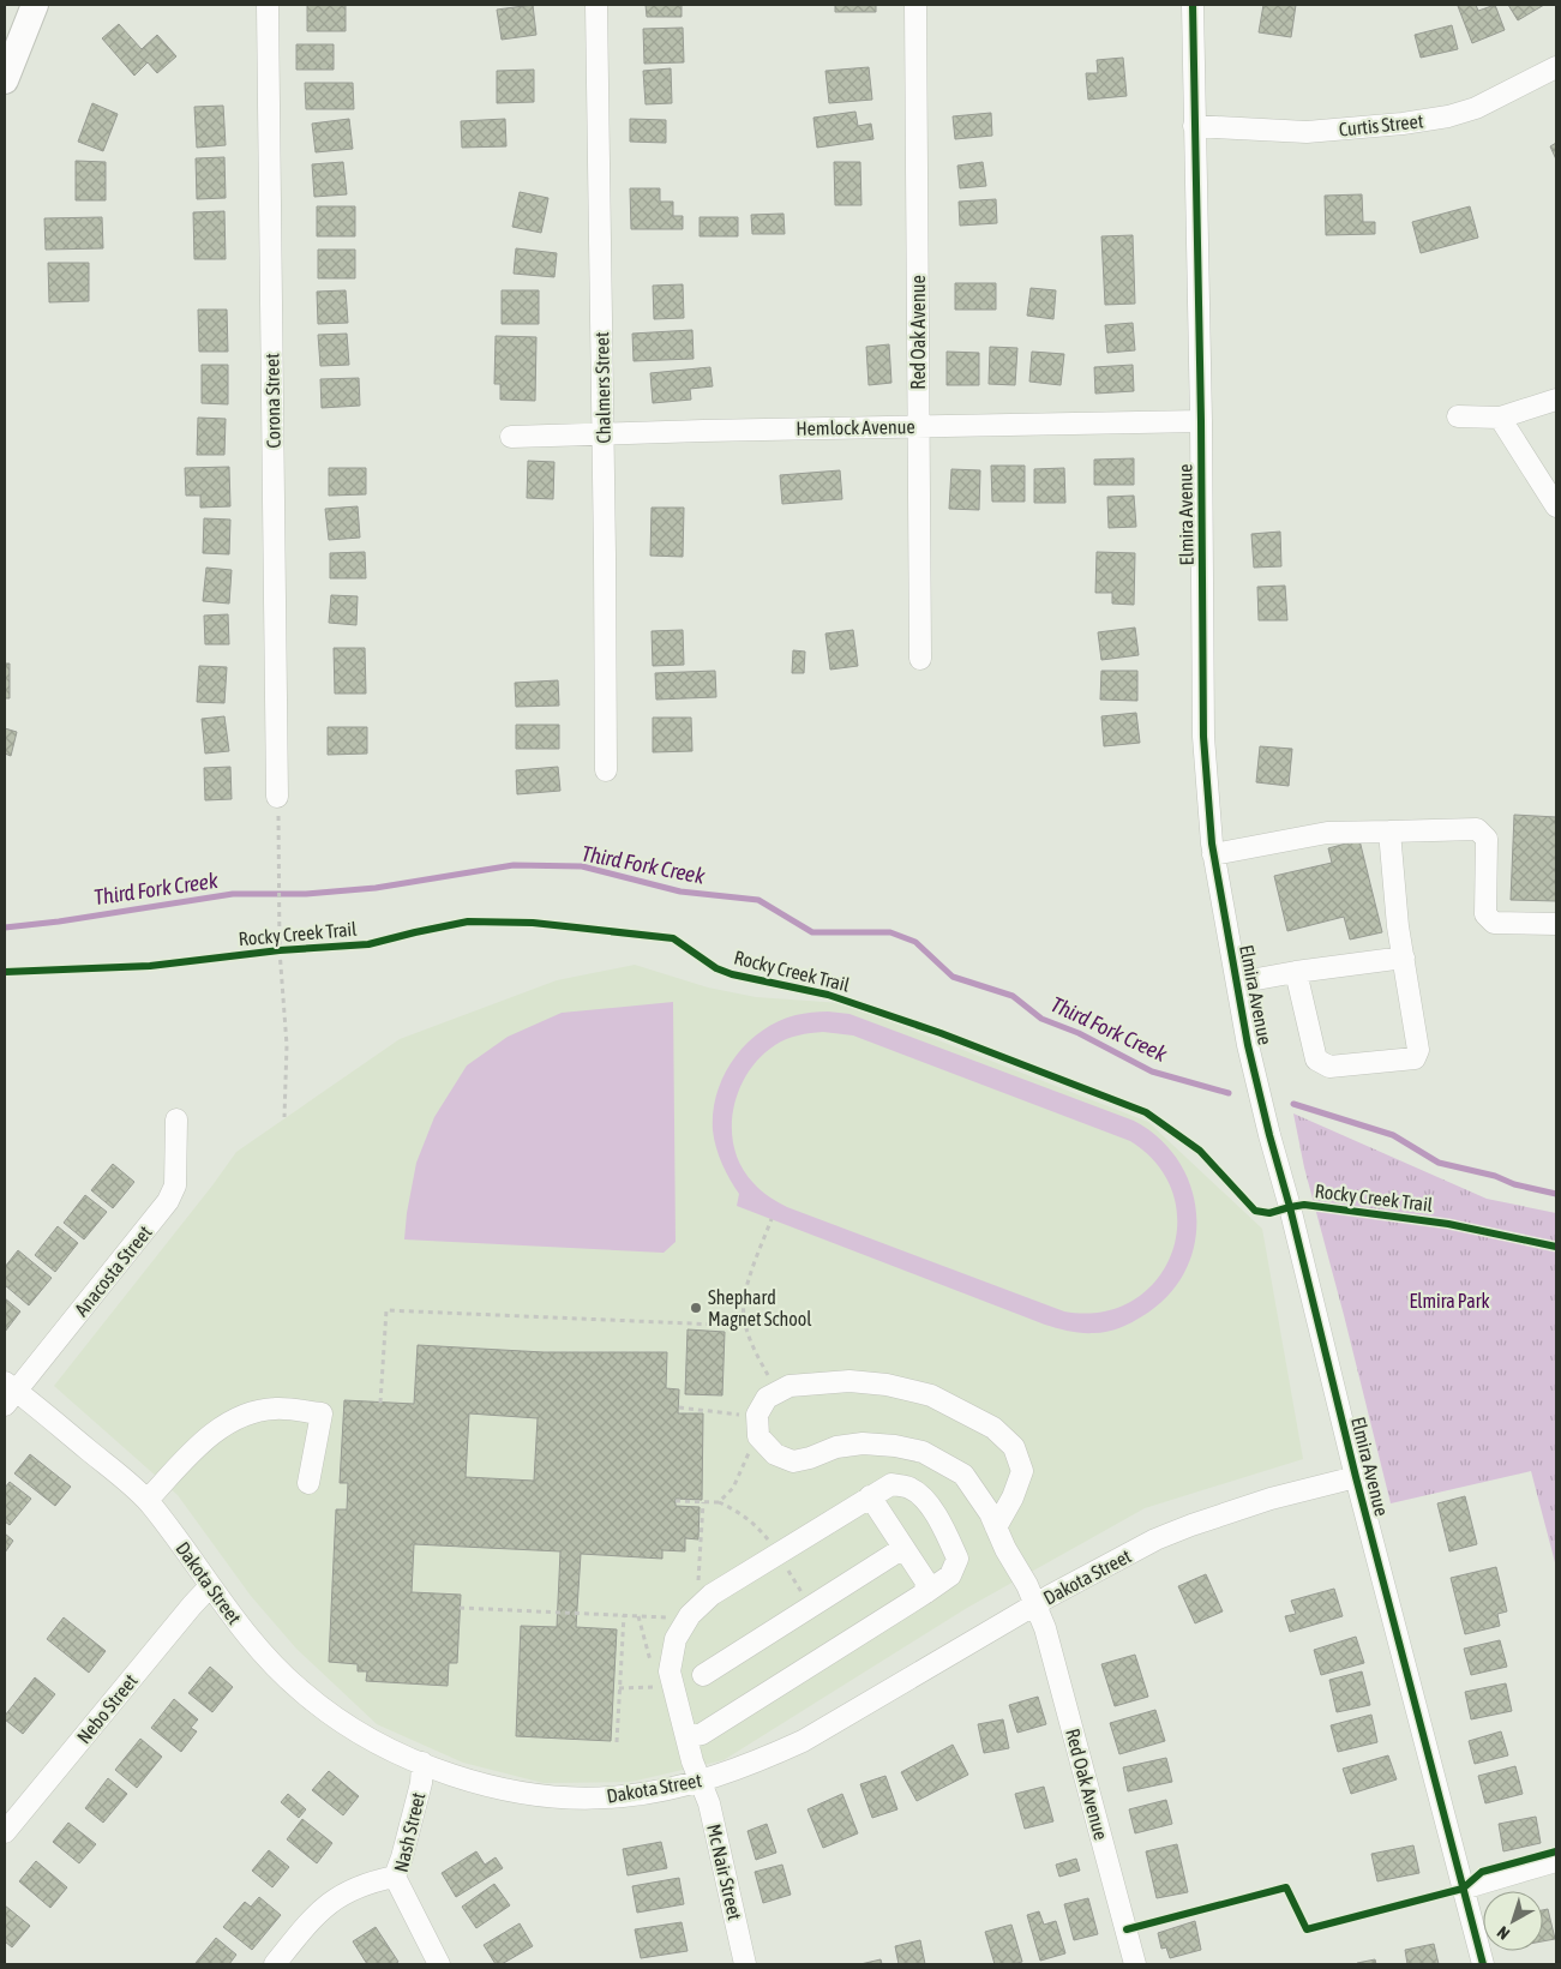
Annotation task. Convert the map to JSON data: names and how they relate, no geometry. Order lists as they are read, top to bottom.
{
  "streets": {
    "street": [
      "Curtis Street",
      "Red Oak Avenue",
      "Chalmers Street",
      "Corona Street",
      "Hemlock Avenue",
      "Elmira Avenue",
      "Anacosta Street",
      "Dakota Street",
      "Nebo Street",
      "Nash Street",
      "Mc Nair Street"
    ],
    "cycle path": ["Rocky Creek Trail"]
  },
  "crossings": [
    ["Curtis Street", "Elmira Avenue"],
    ["Red Oak Avenue", "Hemlock Avenue"],
    ["Red Oak Avenue", "Dakota Street"],
    ["Chalmers Street", "Hemlock Avenue"],
    ["Hemlock Avenue", "Elmira Avenue"],
    ["Elmira Avenue", "Dakota Street"],
    ["Anacosta Street", "Dakota Street"],
    ["Dakota Street", "Nebo Street"],
    ["Dakota Street", "Nash Street"],
    ["Dakota Street", "Mc Nair Street"]
  ],
  "water": ["Third Fork Creek"],
  "parks": ["Elmira Park"],
  "places": ["Shephard Magnet School"],
  "north": "bottom left"
}
